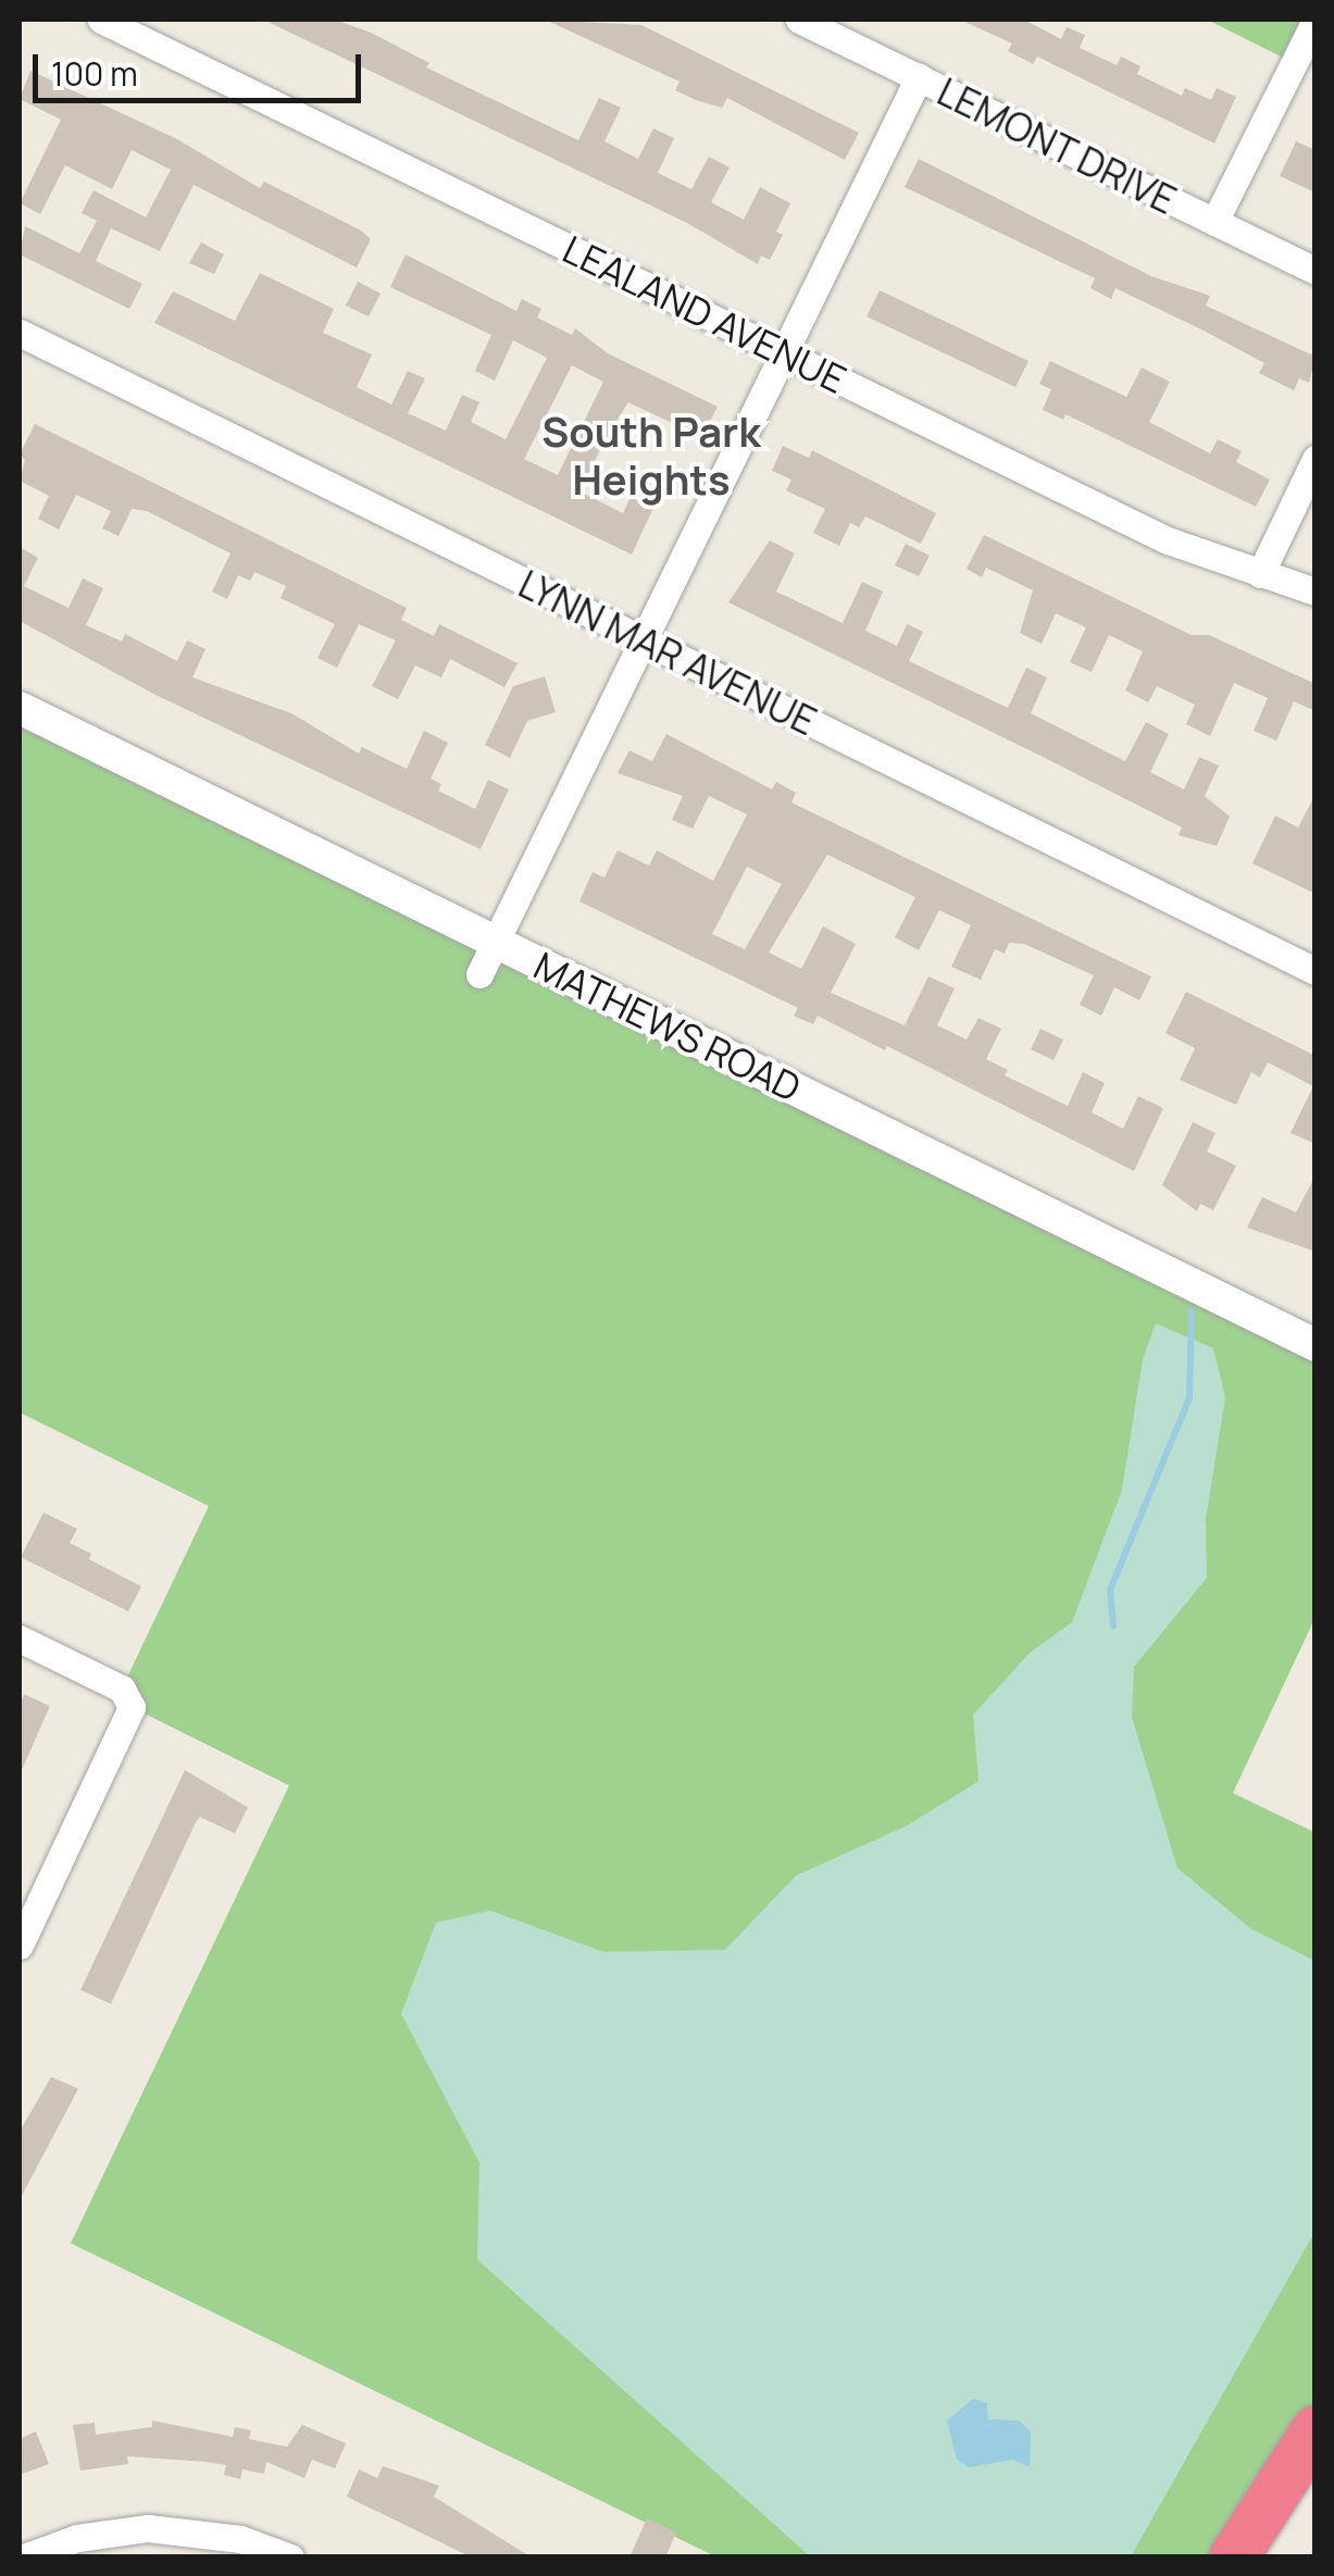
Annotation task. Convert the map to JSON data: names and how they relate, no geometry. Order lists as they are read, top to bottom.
{
  "streets": {
    "street": [
      "LEMONT DRIVE",
      "LEALAND AVENUE",
      "LYNN MAR AVENUE",
      "MATHEWS ROAD"
    ]
  },
  "districts": ["South Park Heights"],
  "scale_bar": "100 m"
}
